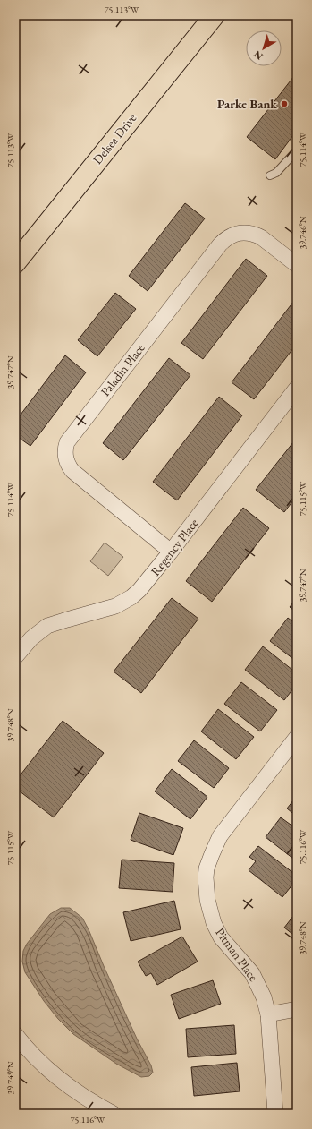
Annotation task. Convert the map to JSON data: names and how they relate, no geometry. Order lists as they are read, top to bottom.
{
  "streets": {
    "main road": ["Delsea Drive"],
    "street": ["Paladin Place", "Regency Place", "Pitman Place"]
  },
  "crossings": [
    ["Paladin Place", "Regency Place"]
  ],
  "places": ["Parke Bank"],
  "north": "bottom left",
  "coordinates": [
    "75.113°W",
    "75.114°W",
    "39.746°N",
    "39.747°N",
    "75.115°W",
    "39.748°N",
    "75.116°W",
    "39.749°N"
  ]
}
